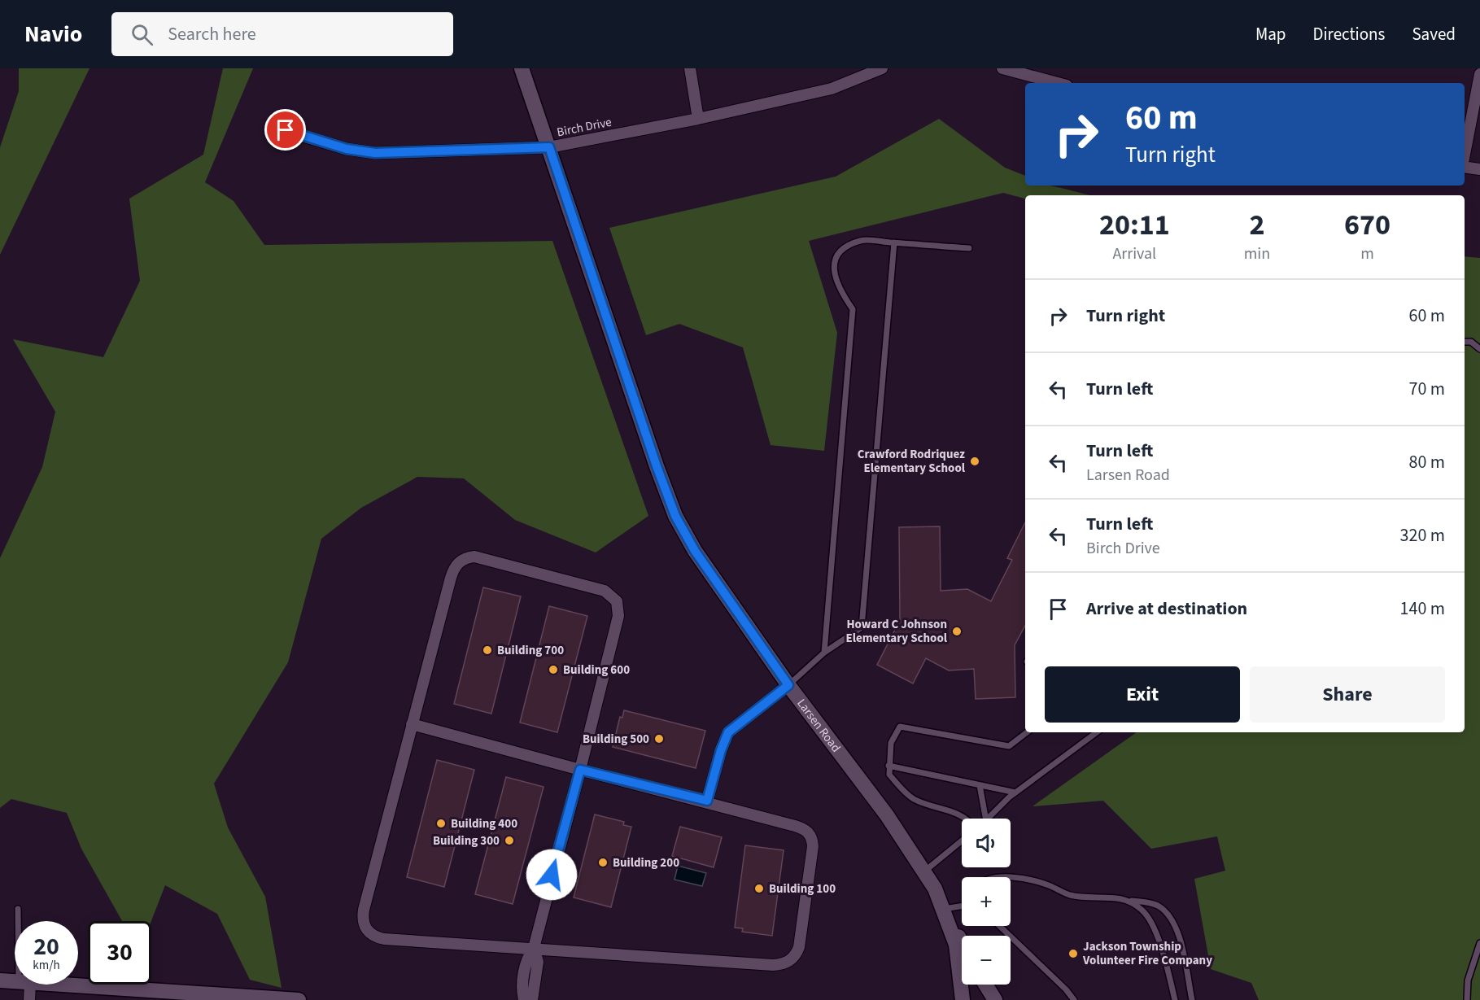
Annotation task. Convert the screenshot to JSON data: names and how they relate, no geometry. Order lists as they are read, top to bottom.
{
  "streets": {
    "street": ["Birch Drive", "Larsen Road"]
  },
  "crossings": [
    ["Birch Drive", "Larsen Road"]
  ],
  "places": [
    "Crawford Rodriquez Elementary School",
    "Howard C Johnson Elementary School",
    "Building 700",
    "Building 600",
    "Building 500",
    "Building 400",
    "Building 300",
    "Building 200",
    "Building 100",
    "Jackson Township Volunteer Fire Company"
  ],
  "page": {
    "header": "Navio",
    "search": "Search here",
    "nav": ["Map", "Directions", "Saved"],
    "turn": ["60 m", "Turn right"],
    "eta": [
      "20:11",
      "Arrival",
      "2",
      "min",
      "670",
      "m"
    ],
    "list": [
      {
        "name": "Turn right",
        "value": "60 m"
      },
      {
        "name": "Turn left",
        "value": "70 m"
      },
      {
        "name": "Turn left",
        "note": "Larsen Road",
        "value": "80 m"
      },
      {
        "name": "Turn left",
        "note": "Birch Drive",
        "value": "320 m"
      },
      {
        "name": "Arrive at destination",
        "value": "140 m"
      }
    ],
    "buttons": ["Exit", "Share"],
    "map_buttons": ["+", "−"],
    "speed": "20 km/h",
    "limit": "30"
  }
}
